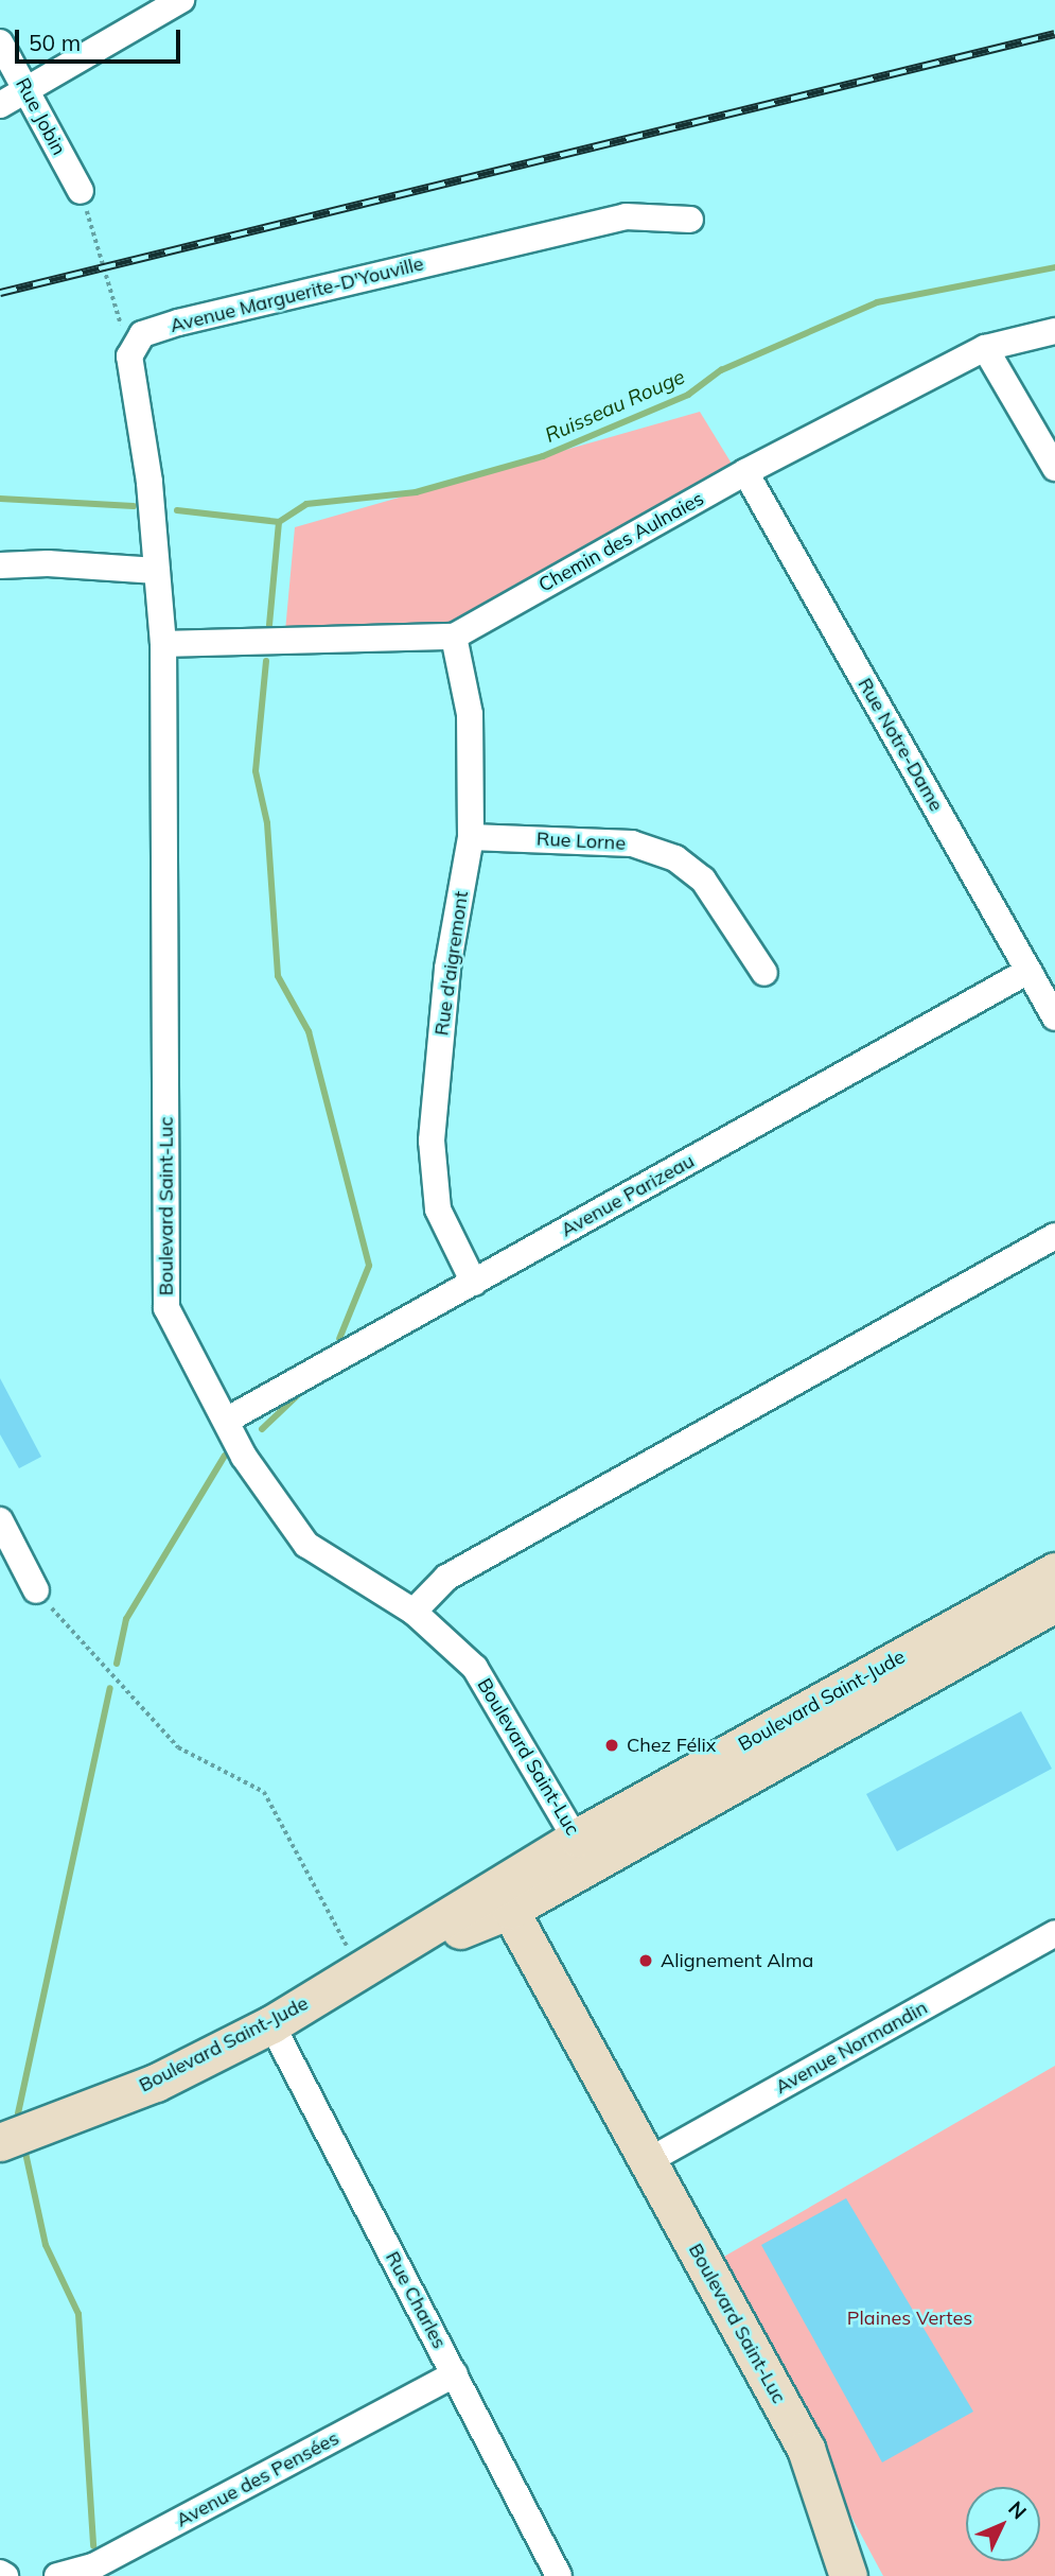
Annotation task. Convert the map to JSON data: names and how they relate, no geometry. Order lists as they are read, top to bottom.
{
  "streets": {
    "street": [
      "Rue Jobin",
      "Avenue Marguerite-D'Youville",
      "Chemin des Aulnaies",
      "Rue Notre-Dame",
      "Rue Lorne",
      "Rue d'aigremont",
      "Avenue Parizeau",
      "Boulevard Saint-Luc",
      "Boulevard Saint-Jude",
      "Avenue Normandin",
      "Rue Charles",
      "Avenue des Pensées"
    ]
  },
  "crossings": [
    ["Chemin des Aulnaies", "Rue Notre-Dame"],
    ["Chemin des Aulnaies", "Rue d'aigremont"],
    ["Chemin des Aulnaies", "Boulevard Saint-Luc"],
    ["Rue Notre-Dame", "Avenue Parizeau"],
    ["Rue Lorne", "Rue d'aigremont"],
    ["Rue d'aigremont", "Avenue Parizeau"],
    ["Avenue Parizeau", "Boulevard Saint-Luc"],
    ["Boulevard Saint-Luc", "Boulevard Saint-Jude"],
    ["Boulevard Saint-Luc", "Avenue Normandin"],
    ["Boulevard Saint-Jude", "Rue Charles"],
    ["Rue Charles", "Avenue des Pensées"]
  ],
  "water": ["Ruisseau Rouge"],
  "parks": ["Plaines Vertes"],
  "places": ["Chez Félix", "Alignement Alma"],
  "scale_bar": "50 m",
  "north": "top right"
}
